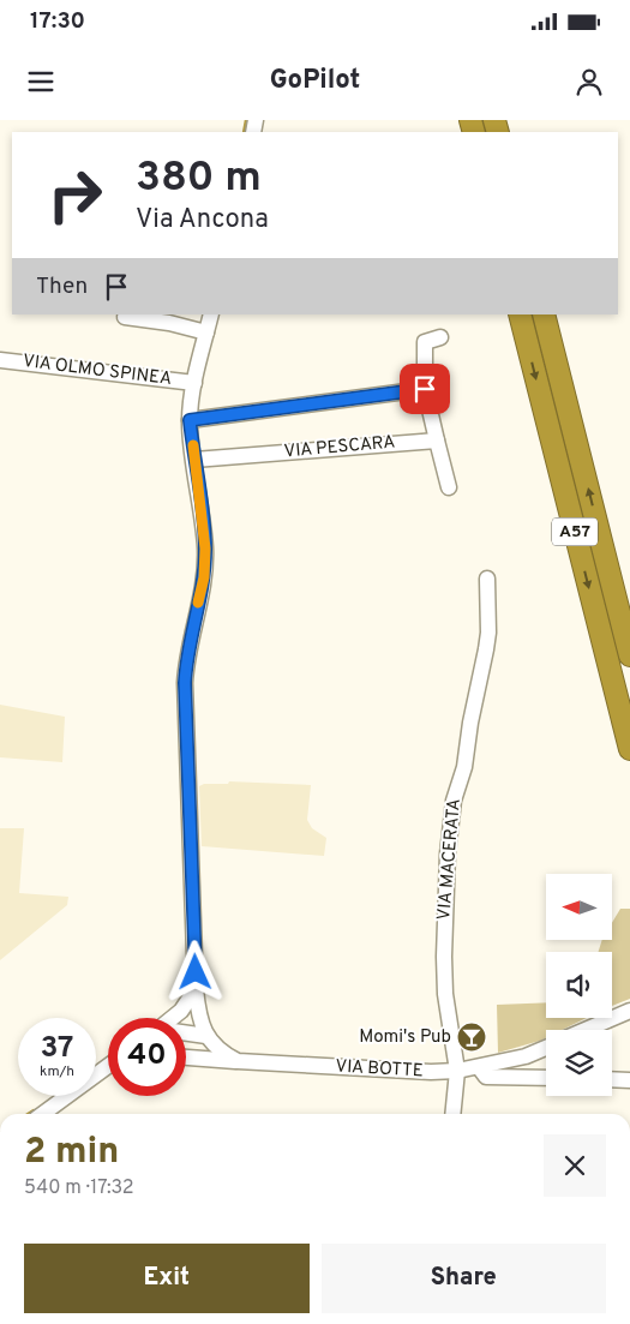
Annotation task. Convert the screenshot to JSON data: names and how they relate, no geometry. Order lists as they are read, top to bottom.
{
  "streets": {
    "highway": ["A57"],
    "street": [
      "VIA OLMO SPINEA",
      "VIA PESCARA",
      "VIA MACERATA",
      "VIA BOTTE"
    ]
  },
  "crossings": [
    ["VIA MACERATA", "VIA BOTTE"]
  ],
  "places": {
    "bar": ["Momi's Pub"]
  },
  "north": "left",
  "page": {
    "status": "17:30",
    "header": "GoPilot",
    "turn": ["380 m", "Via Ancona"],
    "then": "Then",
    "speed": "37 km/h",
    "limit": "40",
    "heading": ["2 min", "540 m · 17:32"],
    "buttons": ["Exit", "Share"]
  }
}
